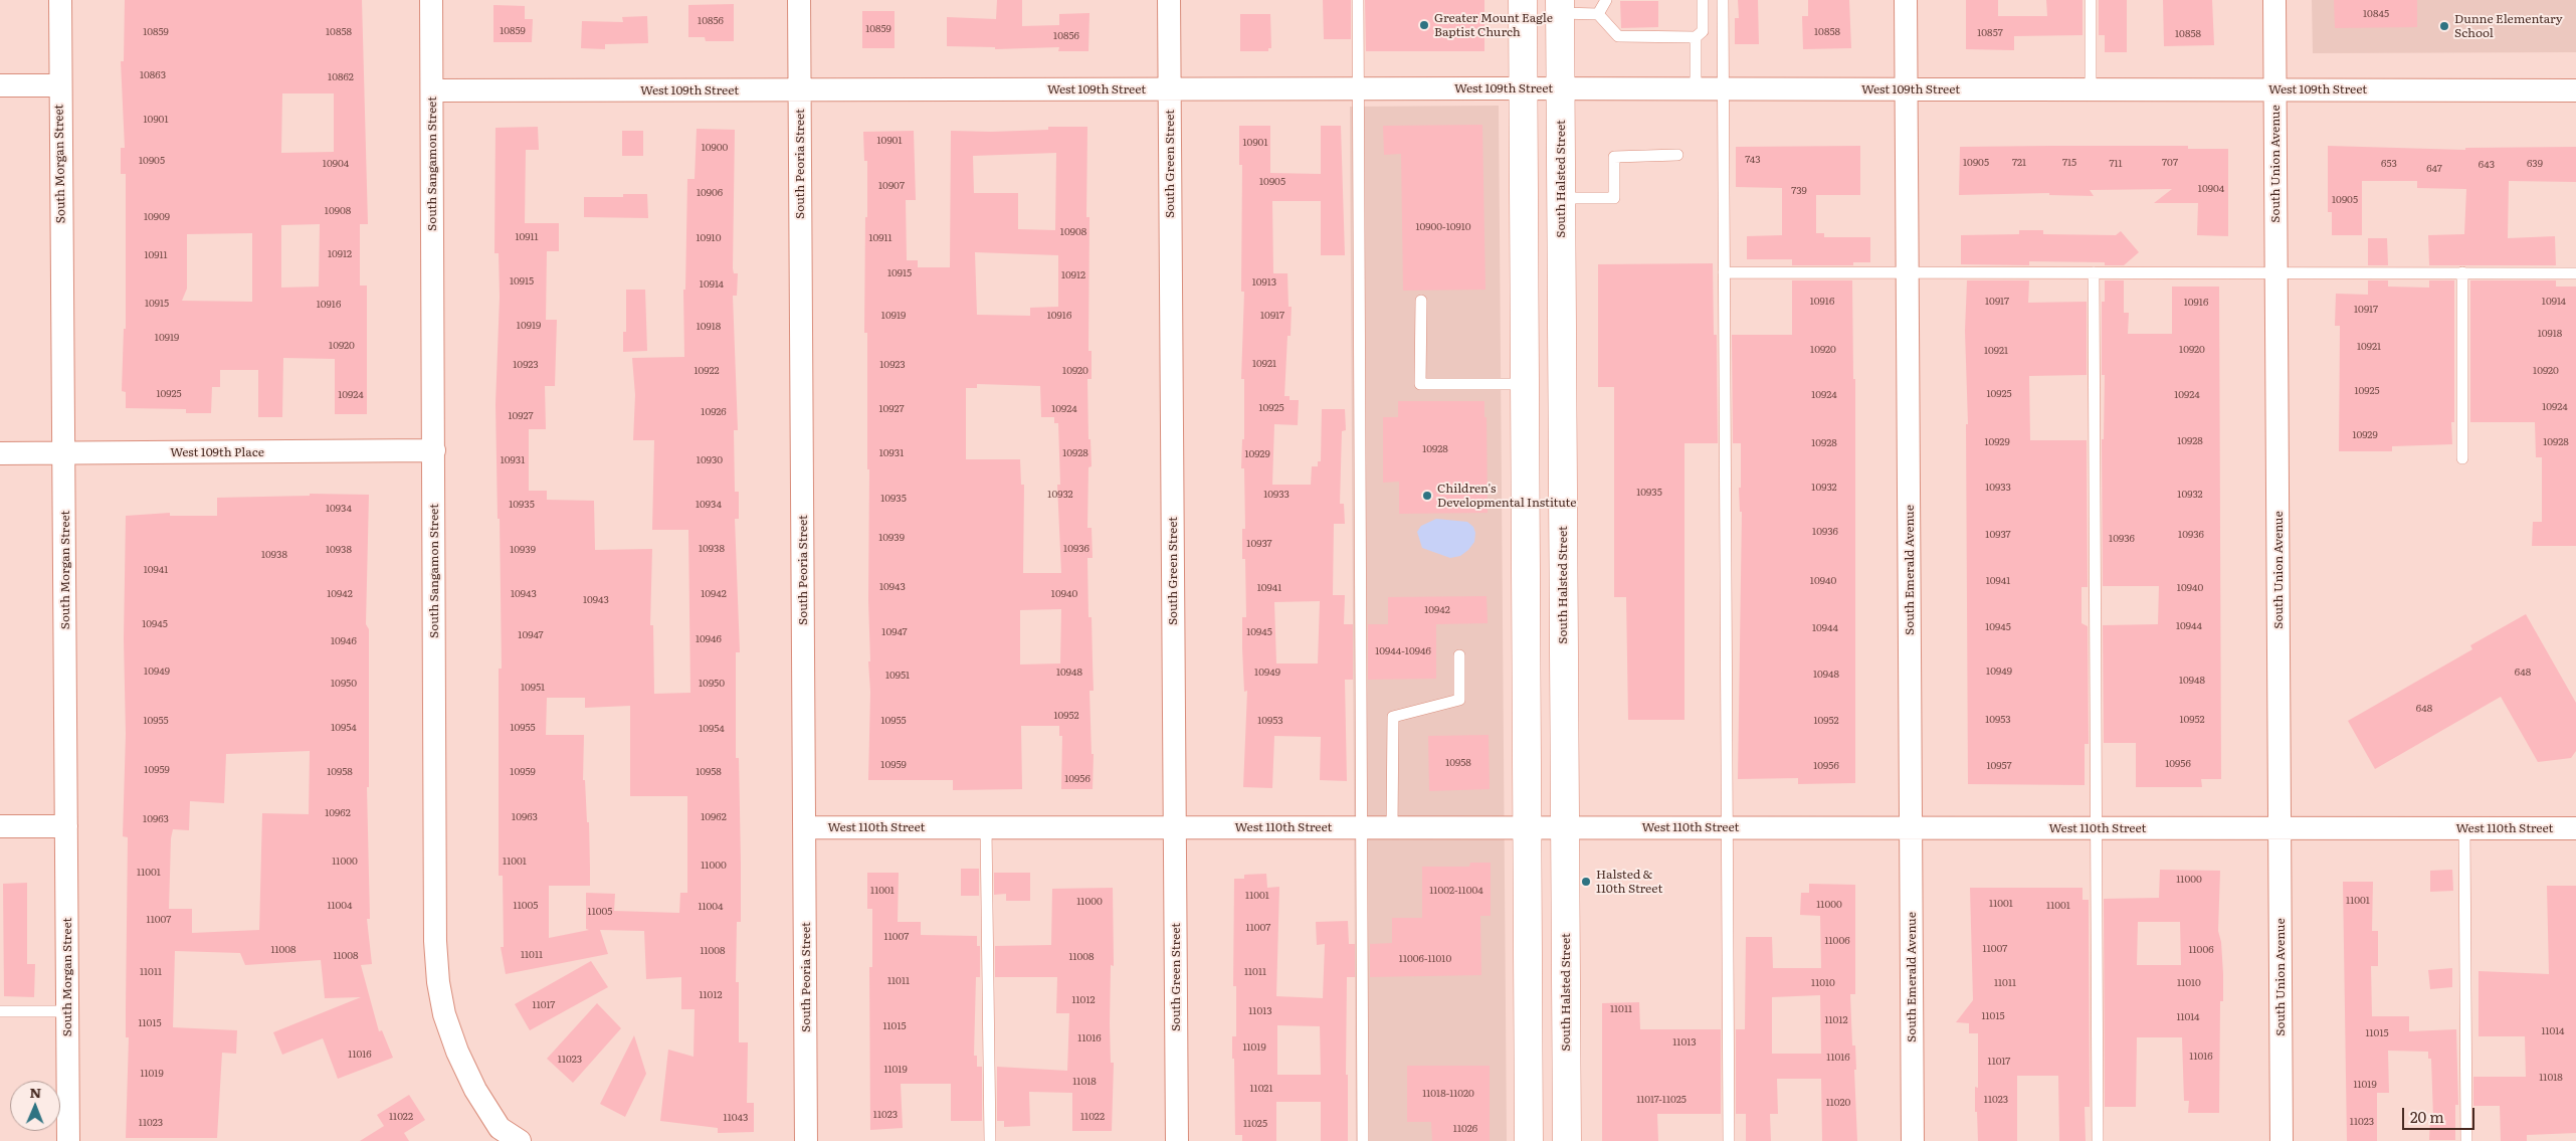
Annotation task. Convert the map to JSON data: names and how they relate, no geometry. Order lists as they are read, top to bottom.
{
  "streets": {
    "main road": ["South Halsted Street"],
    "street": [
      "West 109th Street",
      "South Morgan Street",
      "South Sangamon Street",
      "South Peoria Street",
      "South Green Street",
      "South Union Avenue",
      "West 109th Place",
      "South Emerald Avenue",
      "West 110th Street"
    ]
  },
  "crossings": [
    ["West 109th Street", "South Sangamon Street"],
    ["West 109th Street", "South Peoria Street"],
    ["West 109th Street", "South Green Street"],
    ["West 109th Street", "South Union Avenue"],
    ["West 109th Street", "South Halsted Street"],
    ["West 109th Street", "South Emerald Avenue"],
    ["South Morgan Street", "West 109th Place"],
    ["South Sangamon Street", "West 109th Place"],
    ["South Peoria Street", "West 110th Street"],
    ["South Green Street", "West 110th Street"],
    ["South Union Avenue", "West 110th Street"],
    ["South Halsted Street", "West 110th Street"],
    ["South Emerald Avenue", "West 110th Street"]
  ],
  "places": [
    "Greater Mount Eagle Baptist Church",
    "Dunne Elementary School",
    "Children's Developmental Institute",
    "Halsted & 110th Street"
  ],
  "house_numbers": [
    "10845",
    "10856",
    "10859",
    "10859",
    "10859",
    "10858",
    "10858",
    "10857",
    "10858",
    "10856",
    "10863",
    "10862",
    "10901",
    "10901",
    "10901",
    "10900",
    "743",
    "10905",
    "10905",
    "721",
    "715",
    "707",
    "10904",
    "711",
    "653",
    "639",
    "643",
    "647",
    "10905",
    "10907",
    "10904",
    "739",
    "10906",
    "10905",
    "10908",
    "10909",
    "10900-10910",
    "10908",
    "10911",
    "10910",
    "10911",
    "10912",
    "10911",
    "10915",
    "10912",
    "10915",
    "10913",
    "10914",
    "10916",
    "10917",
    "10914",
    "10916",
    "10915",
    "10916",
    "10917",
    "10919",
    "10916",
    "10917",
    "10919",
    "10918",
    "10918",
    "10919",
    "10920",
    "10921",
    "10920",
    "10920",
    "10921",
    "10921",
    "10923",
    "10923",
    "10922",
    "10920",
    "10920",
    "10925",
    "10925",
    "10925",
    "10924",
    "10924",
    "10924",
    "10924",
    "10925",
    "10927",
    "10924",
    "10926",
    "10927",
    "10929",
    "10928",
    "10929",
    "10928",
    "10928",
    "10928",
    "10931",
    "10928",
    "10929",
    "10931",
    "10930",
    "10932",
    "10933",
    "10935",
    "10932",
    "10933",
    "10932",
    "10935",
    "10935",
    "10934",
    "10934",
    "10936",
    "10937",
    "10936",
    "10939",
    "10936",
    "10937",
    "10938",
    "10936",
    "10938",
    "10939",
    "10938",
    "10941",
    "10940",
    "10941",
    "10943",
    "10941",
    "10940",
    "10942",
    "10943",
    "10942",
    "10940",
    "10943",
    "10942",
    "10945",
    "10944",
    "10945",
    "10944",
    "10947",
    "10945",
    "10947",
    "10946",
    "10946",
    "10944-10946",
    "10949",
    "10949",
    "10948",
    "10949",
    "648",
    "10948",
    "10951",
    "10948",
    "10950",
    "10950",
    "10951",
    "648",
    "10952",
    "10953",
    "10952",
    "10955",
    "10955",
    "10953",
    "10952",
    "10954",
    "10955",
    "10954",
    "10958",
    "10956",
    "10959",
    "10956",
    "10957",
    "10959",
    "10958",
    "10959",
    "10958",
    "10956",
    "10962",
    "10963",
    "10962",
    "10963",
    "11000",
    "11001",
    "11000",
    "11001",
    "11000",
    "11001",
    "11002-11004",
    "11001",
    "11001",
    "11000",
    "11001",
    "11000",
    "11004",
    "11005",
    "11001",
    "11004",
    "11005",
    "11007",
    "11007",
    "11007",
    "11006",
    "11007",
    "11008",
    "11006",
    "11008",
    "11011",
    "11008",
    "11008",
    "11006-11010",
    "11011",
    "11011",
    "11011",
    "11010",
    "11011",
    "11010",
    "11012",
    "11012",
    "11017",
    "11011",
    "11013",
    "11015",
    "11014",
    "11012",
    "11015",
    "11015",
    "11014",
    "11015",
    "11016",
    "11013",
    "11019",
    "11016",
    "11016",
    "11016",
    "11023",
    "11017",
    "11019",
    "11019",
    "11018",
    "11018",
    "11019",
    "11021",
    "11018-11020",
    "11017-11025",
    "11023",
    "11020",
    "11023",
    "11022",
    "11022",
    "11043",
    "11023",
    "11023",
    "11025",
    "11026"
  ],
  "scale_bar": "20 m",
  "north": "top"
}
